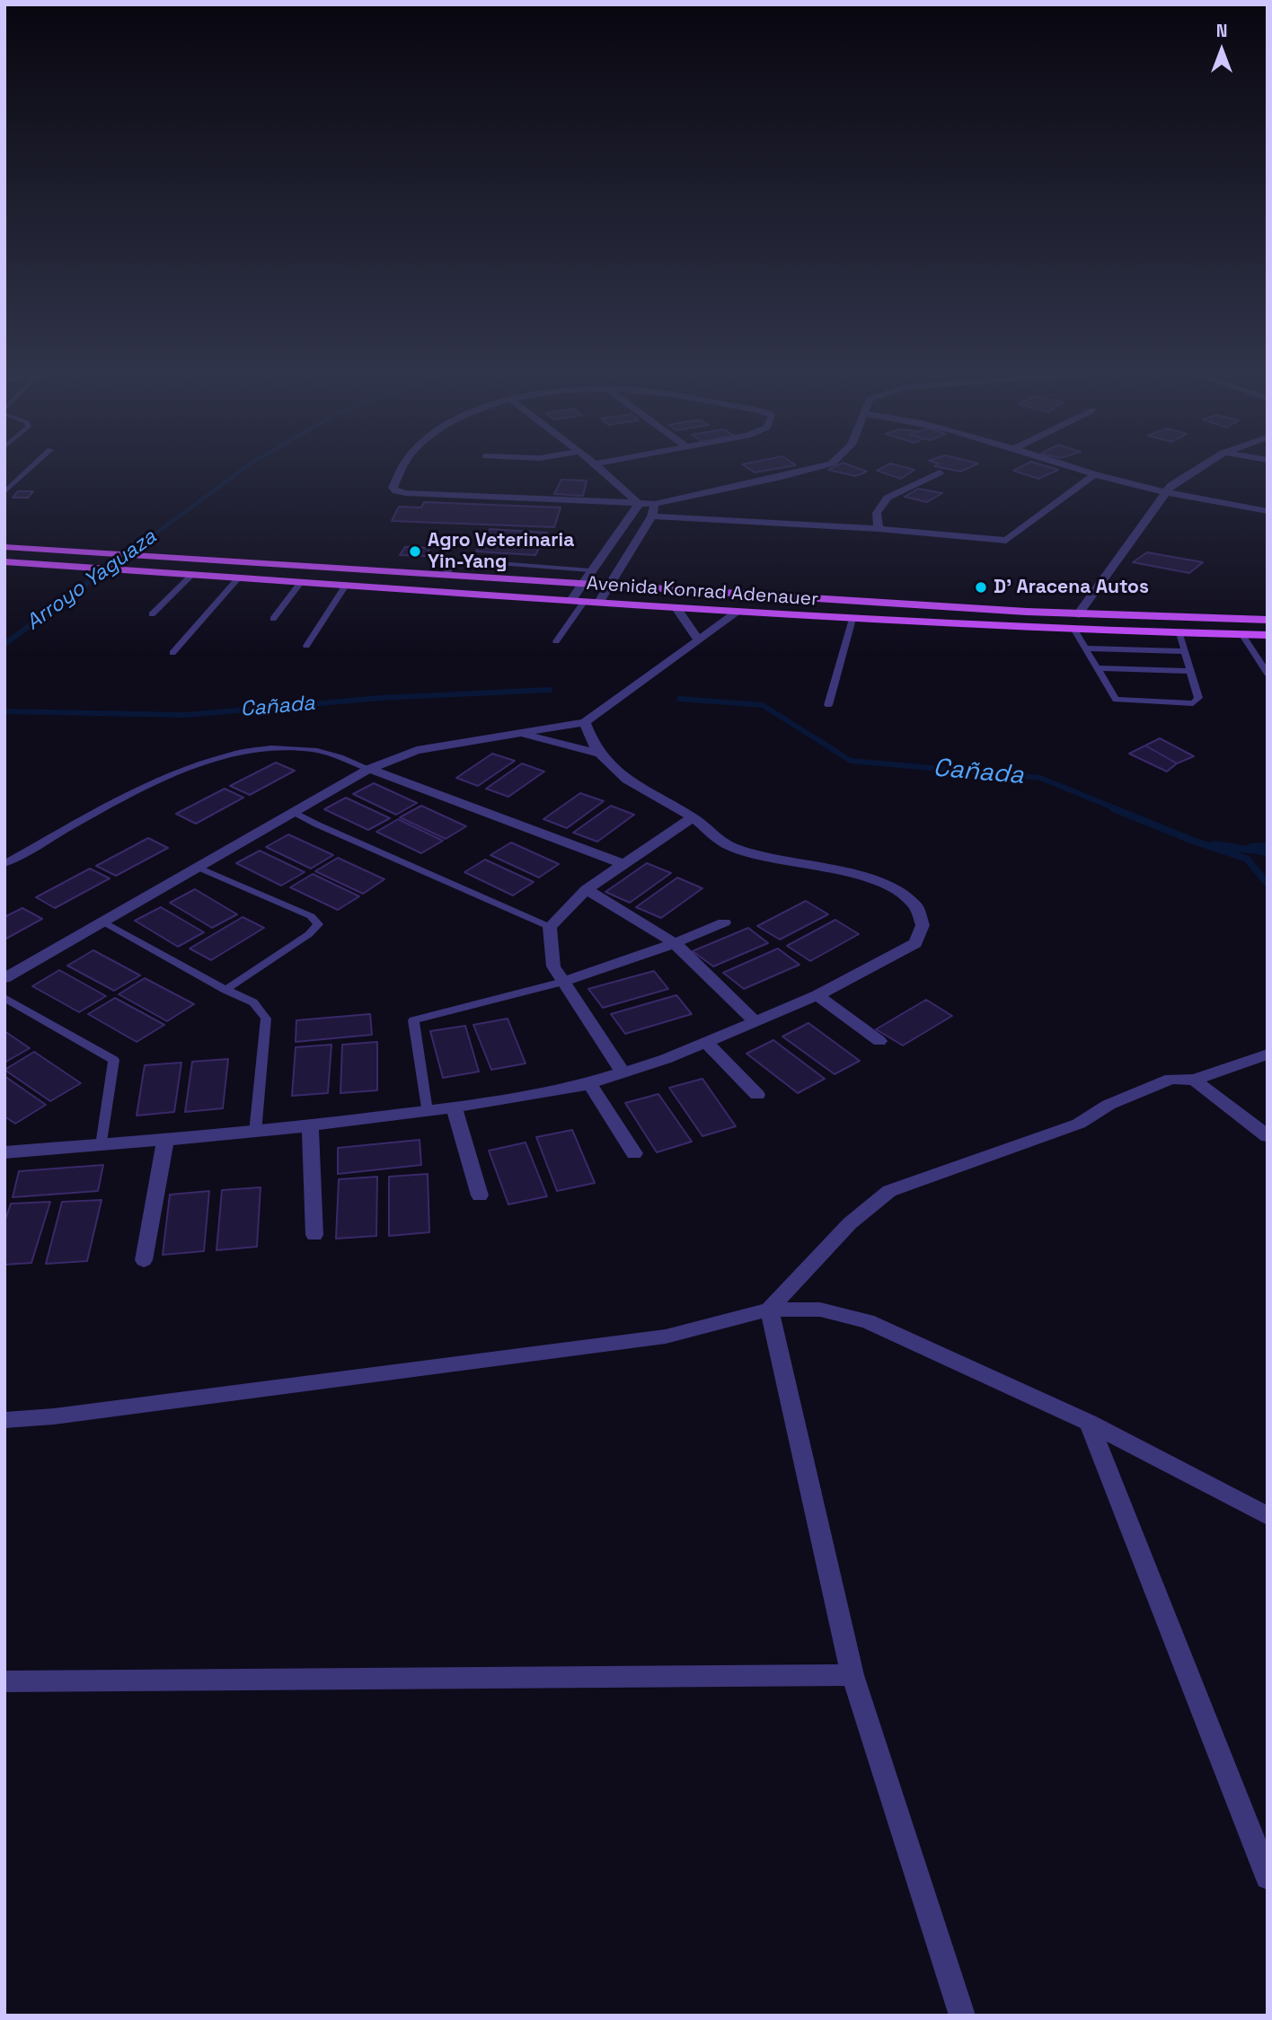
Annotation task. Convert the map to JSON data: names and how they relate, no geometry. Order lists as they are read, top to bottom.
{
  "streets": {
    "main road": ["Avenida Konrad Adenauer"]
  },
  "water": ["Arroyo Yaguaza", "Cañada"],
  "places": ["Agro Veterinaria Yin-Yang", "D' Aracena Autos"],
  "north": "top"
}
